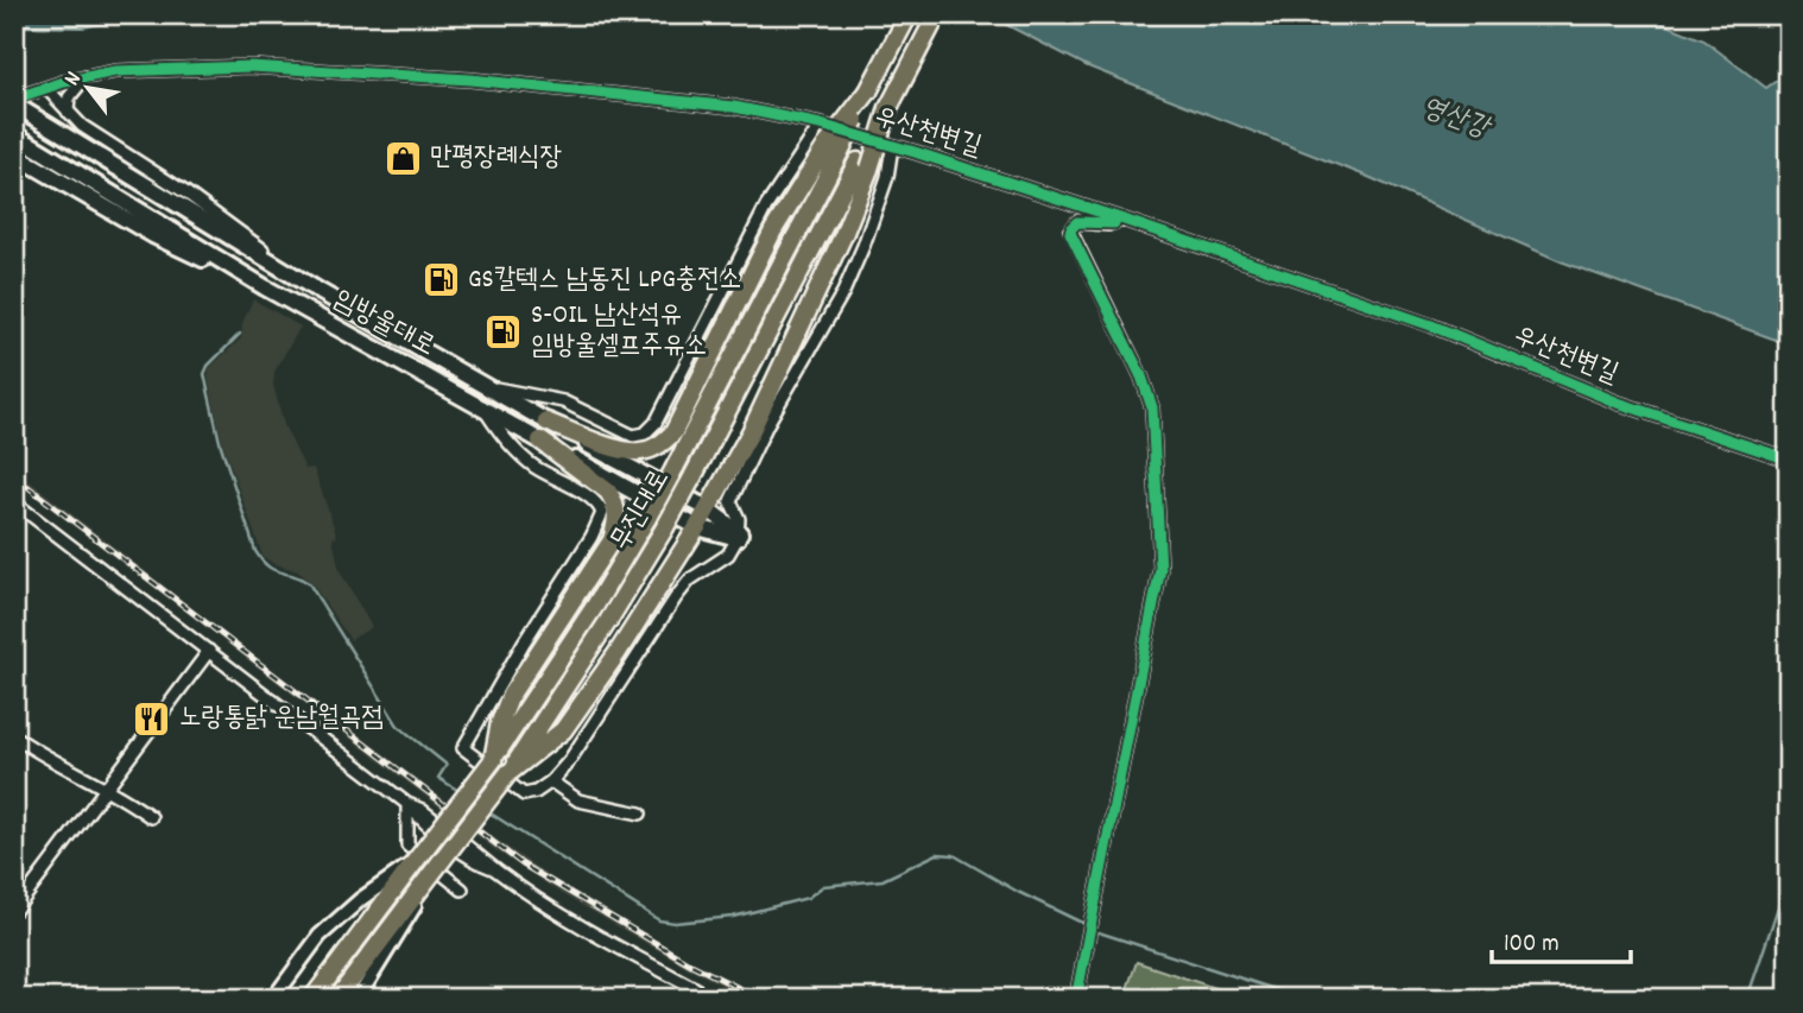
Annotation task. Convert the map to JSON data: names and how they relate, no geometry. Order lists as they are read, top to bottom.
{
  "streets": {
    "highway": ["무진대로"],
    "main road": ["임방울대로"],
    "street": ["우산천변길"]
  },
  "crossings": [
    ["우산천변길", "임방울대로"]
  ],
  "water": ["영산강"],
  "places": {
    "shop": ["만평장례식장"],
    "fuel station": ["GS칼텍스 남동진 LPG충전소", "S-OIL 남산석유 임방울셀프주유소"],
    "restaurant": ["노랑통닭 운남월곡점"]
  },
  "scale_bar": "100 m",
  "north": "top left"
}
